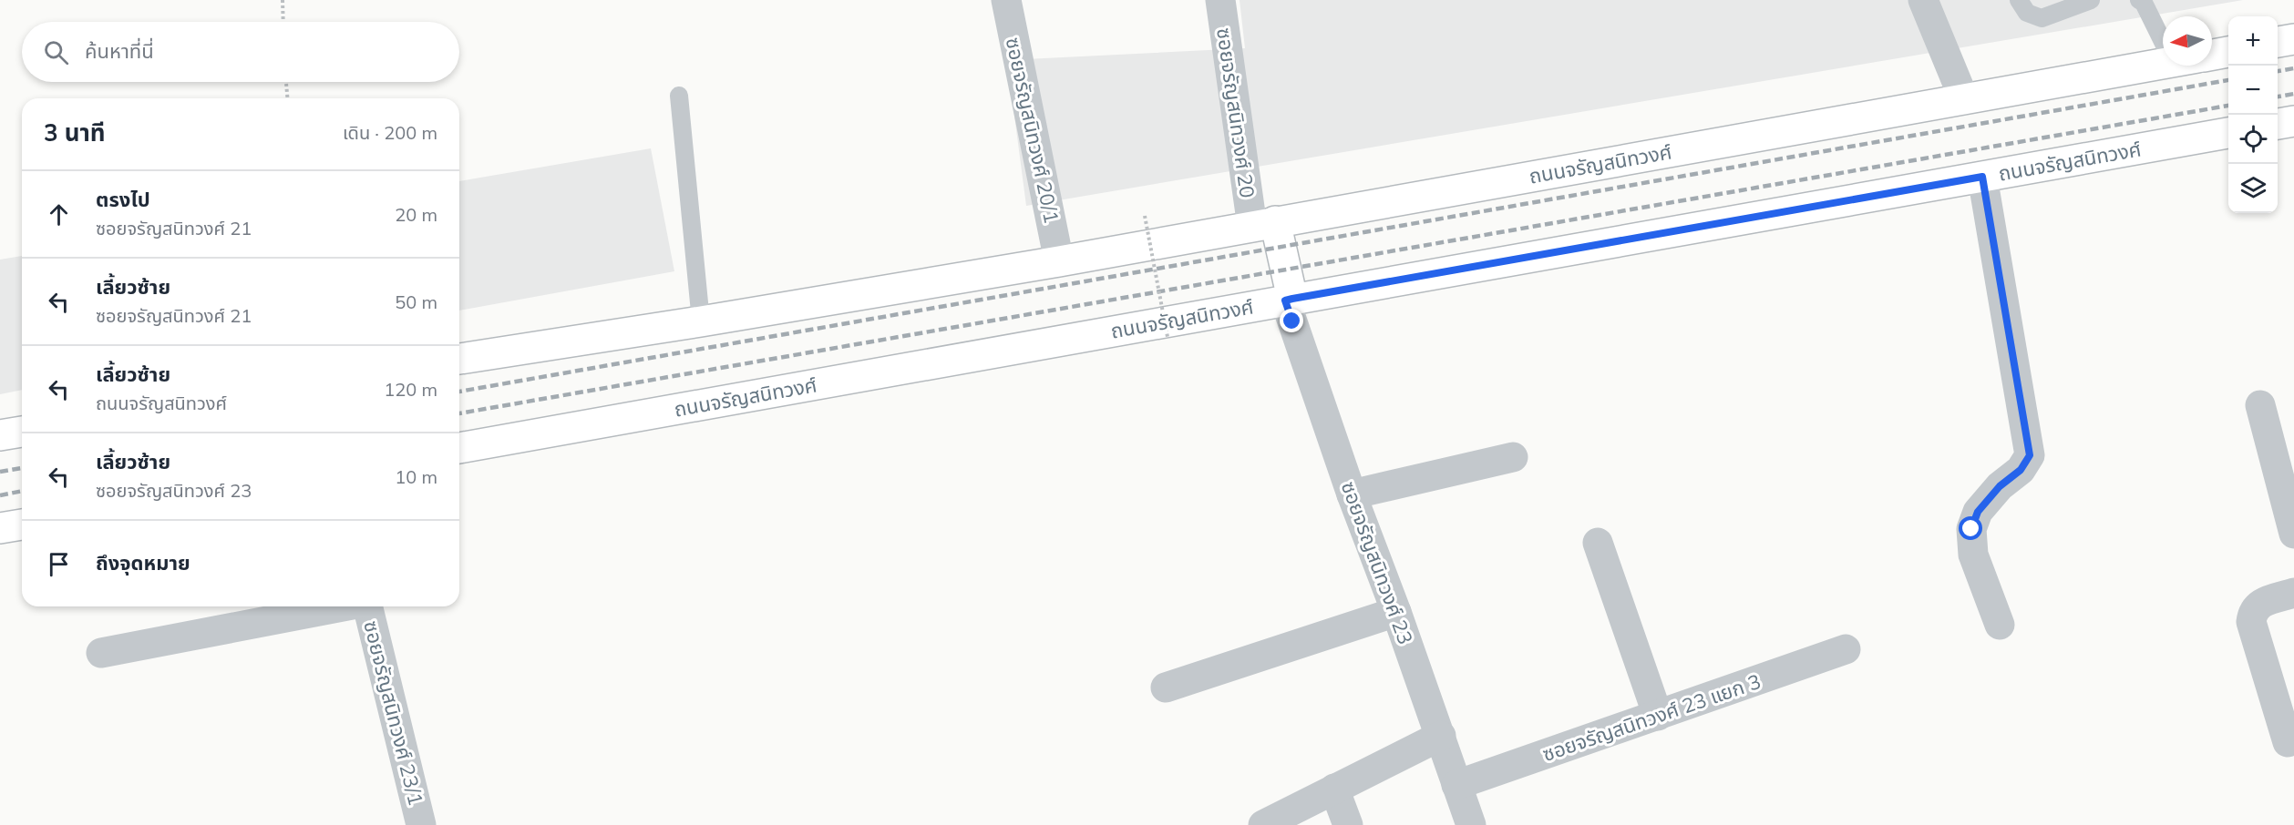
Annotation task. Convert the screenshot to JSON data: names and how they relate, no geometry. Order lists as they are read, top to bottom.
{
  "streets": {
    "main road": ["ถนนจรัญสนิทวงศ์"],
    "street": [
      "ซอยจรัญสนิทวงศ์ 20",
      "ซอยจรัญสนิทวงศ์ 20/1",
      "ซอยจรัญสนิทวงศ์ 23",
      "ซอยจรัญสนิทวงศ์ 23/1",
      "ซอยจรัญสนิทวงศ์ 23 แยก 3"
    ]
  },
  "crossings": [
    ["ซอยจรัญสนิทวงศ์ 20", "ถนนจรัญสนิทวงศ์"],
    ["ซอยจรัญสนิทวงศ์ 20/1", "ถนนจรัญสนิทวงศ์"],
    ["ถนนจรัญสนิทวงศ์", "ซอยจรัญสนิทวงศ์ 23"],
    ["ซอยจรัญสนิทวงศ์ 23", "ซอยจรัญสนิทวงศ์ 23 แยก 3"]
  ],
  "north": "left",
  "page": {
    "map_buttons": ["+", "−"],
    "search": "ค้นหาที่นี่",
    "heading": ["3 นาที", "เดิน · 200 m"],
    "list": [
      ["ตรงไป", "ซอยจรัญสนิทวงศ์ 21", "20 m"],
      ["เลี้ยวซ้าย", "ซอยจรัญสนิทวงศ์ 21", "50 m"],
      ["เลี้ยวซ้าย", "ถนนจรัญสนิทวงศ์", "120 m"],
      ["เลี้ยวซ้าย", "ซอยจรัญสนิทวงศ์ 23", "10 m"],
      "ถึงจุดหมาย"
    ]
  }
}
